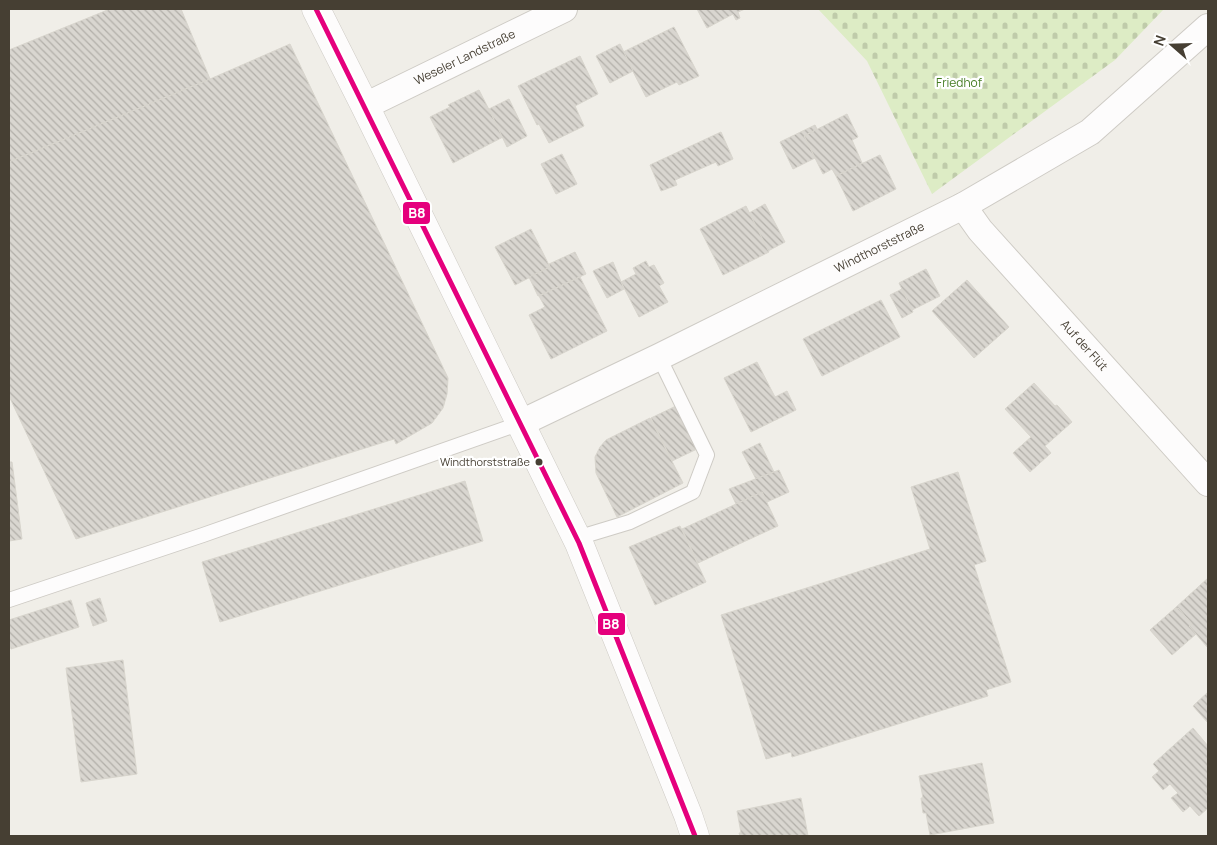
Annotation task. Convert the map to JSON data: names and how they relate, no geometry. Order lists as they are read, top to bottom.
{
  "streets": {
    "street": ["Weseler Landstraße", "Windthorststraße", "Auf der Flüt"]
  },
  "crossings": [
    ["Windthorststraße", "Auf der Flüt"]
  ],
  "parks": ["Friedhof"],
  "places": ["Windthorststraße"],
  "lines": ["transit line B8"],
  "north": "left"
}
